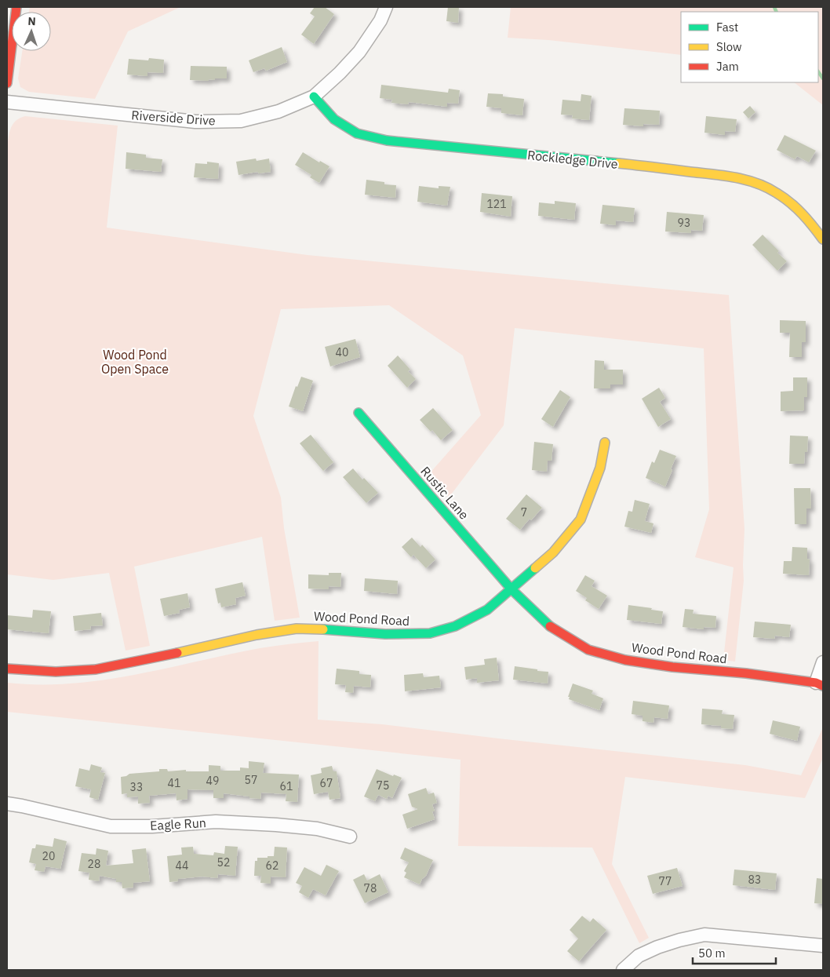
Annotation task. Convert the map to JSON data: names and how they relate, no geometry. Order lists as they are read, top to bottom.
{
  "streets": {
    "street": [
      "Riverside Drive",
      "Rockledge Drive",
      "Rustic Lane",
      "Wood Pond Road",
      "Eagle Run"
    ]
  },
  "crossings": [
    ["Riverside Drive", "Rockledge Drive"],
    ["Rustic Lane", "Wood Pond Road"]
  ],
  "parks": ["Wood Pond Open Space"],
  "house_numbers": [
    "121",
    "93",
    "40",
    "7",
    "57",
    "49",
    "41",
    "67",
    "75",
    "61",
    "33",
    "20",
    "52",
    "28",
    "44",
    "62",
    "83",
    "77",
    "78"
  ],
  "legend": ["Fast", "Slow", "Jam"],
  "scale_bar": "50 m",
  "north": "top"
}
